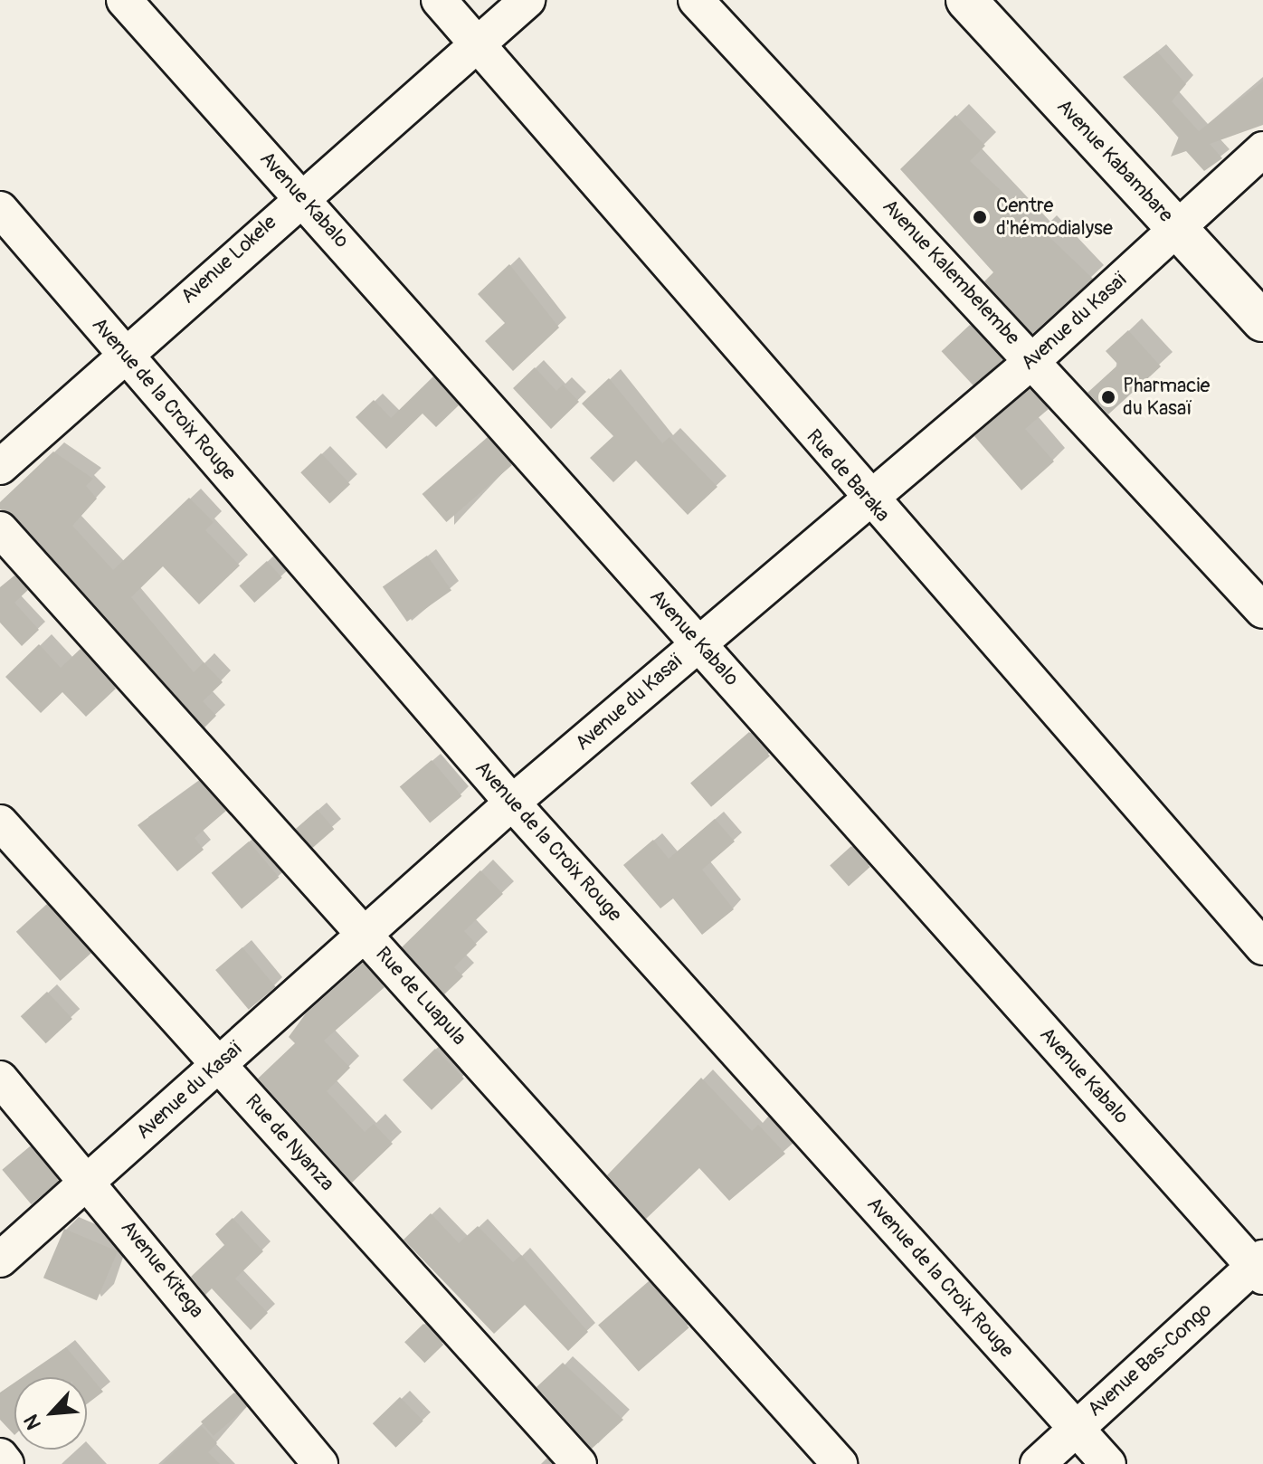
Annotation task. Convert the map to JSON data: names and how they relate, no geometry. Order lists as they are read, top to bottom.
{
  "streets": {
    "main road": ["Avenue Kabambare"],
    "street": [
      "Avenue Kabalo",
      "Avenue Lokele",
      "Avenue Kalembelembe",
      "Avenue du Kasaï",
      "Avenue de la Croix Rouge",
      "Rue de Baraka",
      "Rue de Luapula",
      "Rue de Nyanza",
      "Avenue Kitega",
      "Avenue Bas-Congo"
    ]
  },
  "crossings": [
    ["Avenue Kabambare", "Avenue du Kasaï"],
    ["Avenue Kabalo", "Avenue Lokele"],
    ["Avenue Kabalo", "Avenue du Kasaï"],
    ["Avenue Kabalo", "Avenue Bas-Congo"],
    ["Avenue Lokele", "Avenue de la Croix Rouge"],
    ["Avenue Lokele", "Rue de Baraka"],
    ["Avenue Kalembelembe", "Avenue du Kasaï"],
    ["Avenue du Kasaï", "Avenue de la Croix Rouge"],
    ["Avenue du Kasaï", "Rue de Baraka"],
    ["Avenue du Kasaï", "Rue de Luapula"],
    ["Avenue du Kasaï", "Rue de Nyanza"],
    ["Avenue du Kasaï", "Avenue Kitega"],
    ["Avenue de la Croix Rouge", "Avenue Bas-Congo"]
  ],
  "places": ["Centre d'hémodialyse", "Pharmacie du Kasaï"],
  "north": "bottom left"
}
